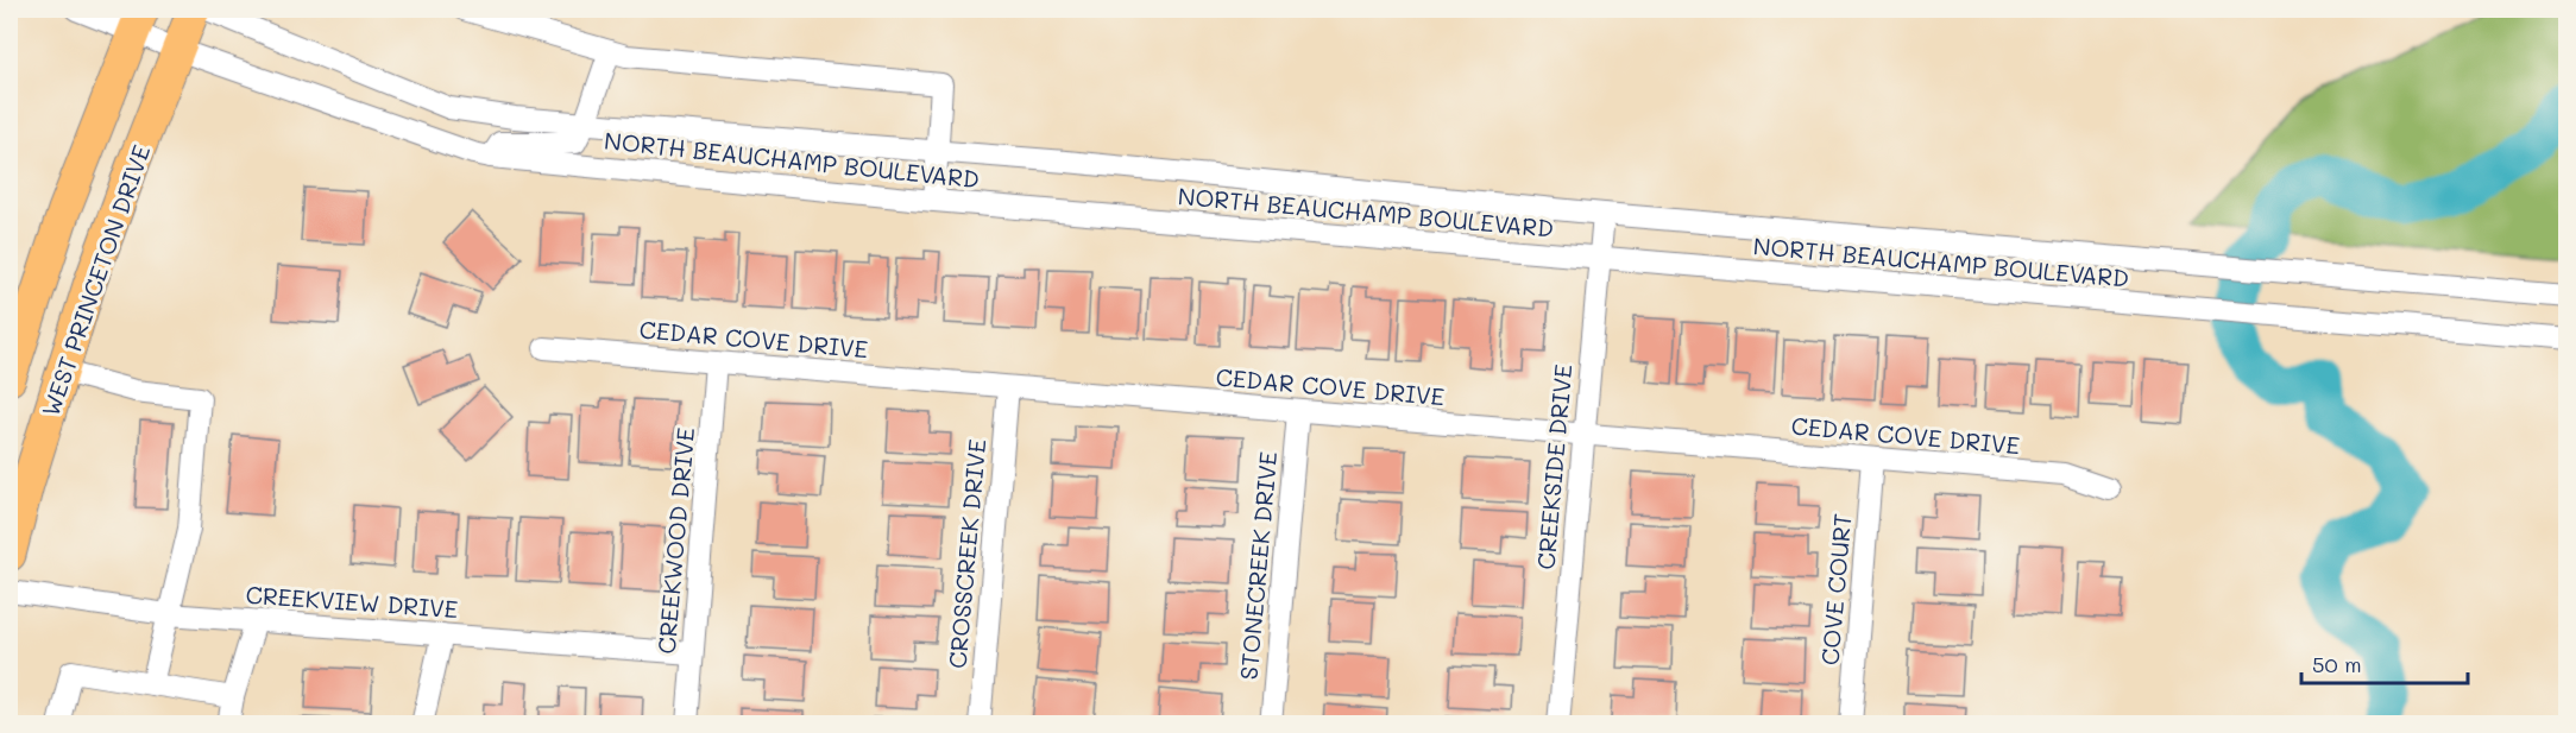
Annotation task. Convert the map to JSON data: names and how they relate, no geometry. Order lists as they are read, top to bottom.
{
  "streets": {
    "highway": ["WEST PRINCETON DRIVE"],
    "street": [
      "NORTH BEAUCHAMP BOULEVARD",
      "CEDAR COVE DRIVE",
      "CREEKSIDE DRIVE",
      "CREEKWOOD DRIVE",
      "CROSSCREEK DRIVE",
      "STONECREEK DRIVE",
      "COVE COURT",
      "CREEKVIEW DRIVE"
    ]
  },
  "crossings": [
    ["NORTH BEAUCHAMP BOULEVARD", "WEST PRINCETON DRIVE"],
    ["NORTH BEAUCHAMP BOULEVARD", "CREEKSIDE DRIVE"],
    ["CEDAR COVE DRIVE", "CREEKSIDE DRIVE"],
    ["CEDAR COVE DRIVE", "CREEKWOOD DRIVE"],
    ["CEDAR COVE DRIVE", "CROSSCREEK DRIVE"],
    ["CEDAR COVE DRIVE", "STONECREEK DRIVE"],
    ["CEDAR COVE DRIVE", "COVE COURT"],
    ["CREEKWOOD DRIVE", "CREEKVIEW DRIVE"]
  ],
  "scale_bar": "50 m"
}
